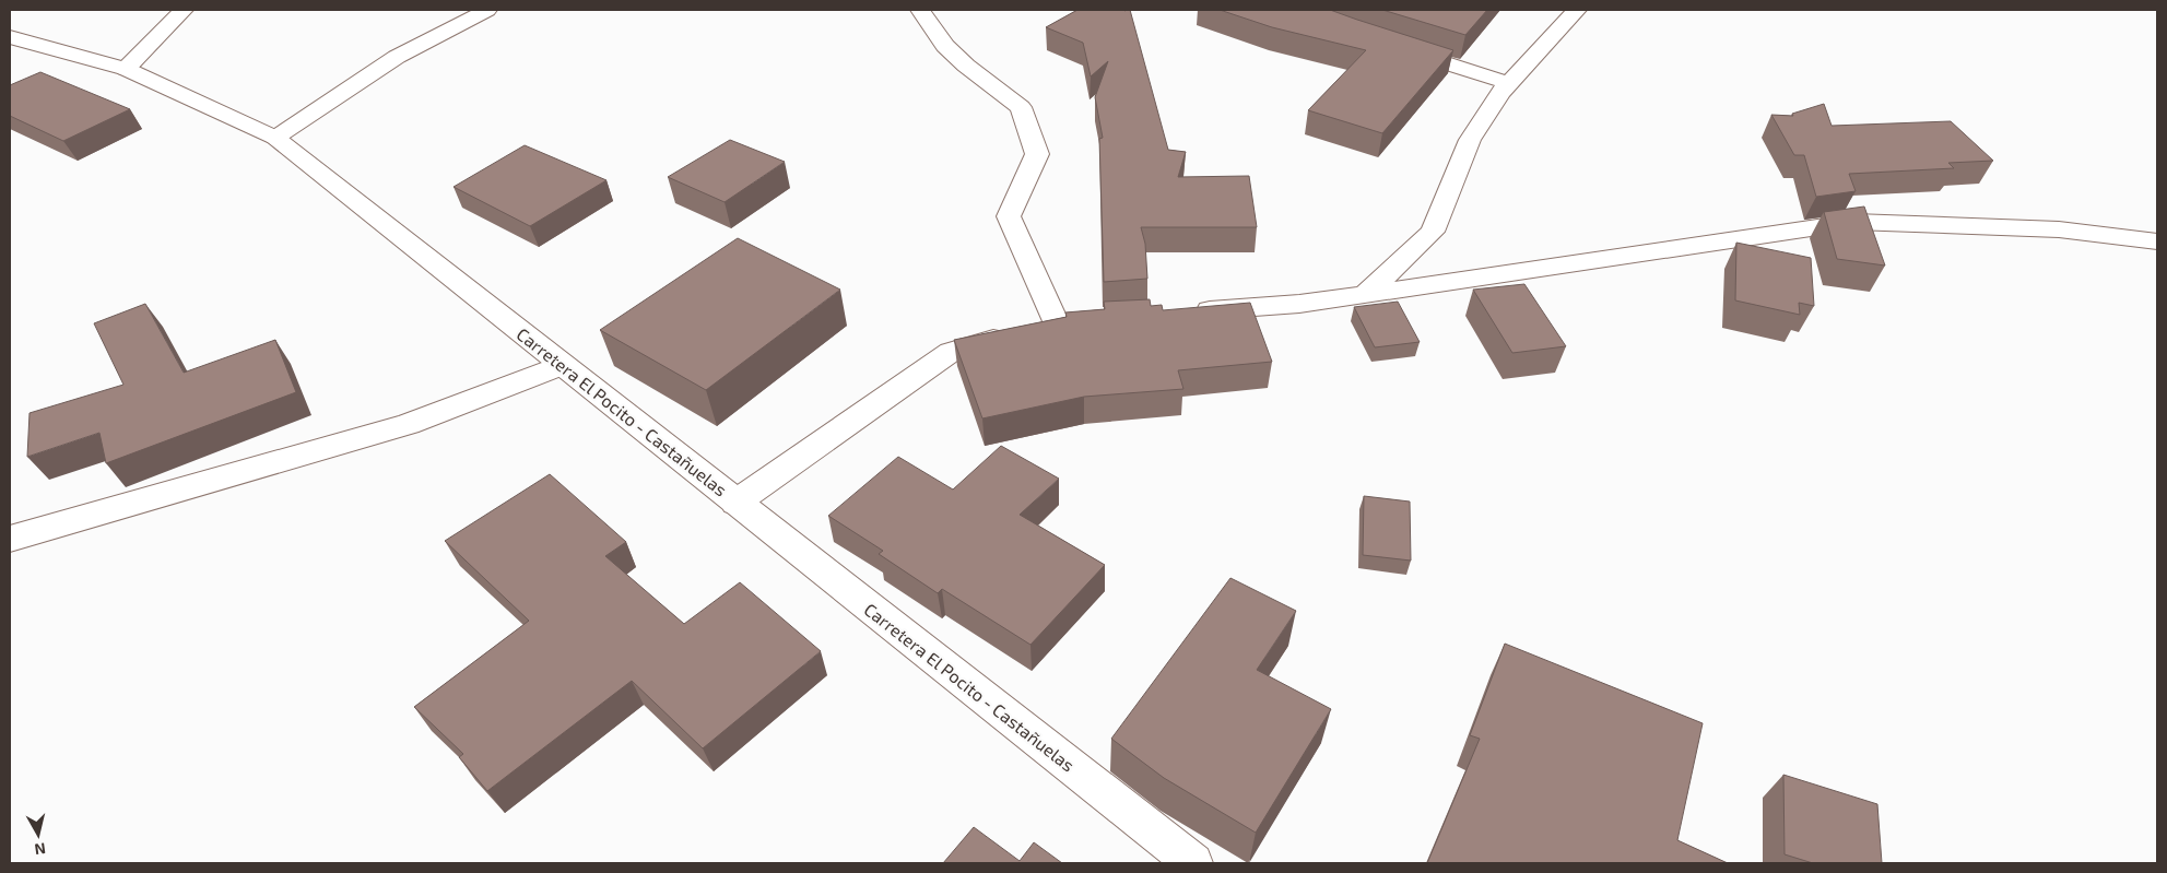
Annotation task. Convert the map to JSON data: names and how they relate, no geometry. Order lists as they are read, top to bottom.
{
  "streets": {
    "street": ["Carretera El Pocito - Castañuelas"]
  },
  "north": "bottom"
}
